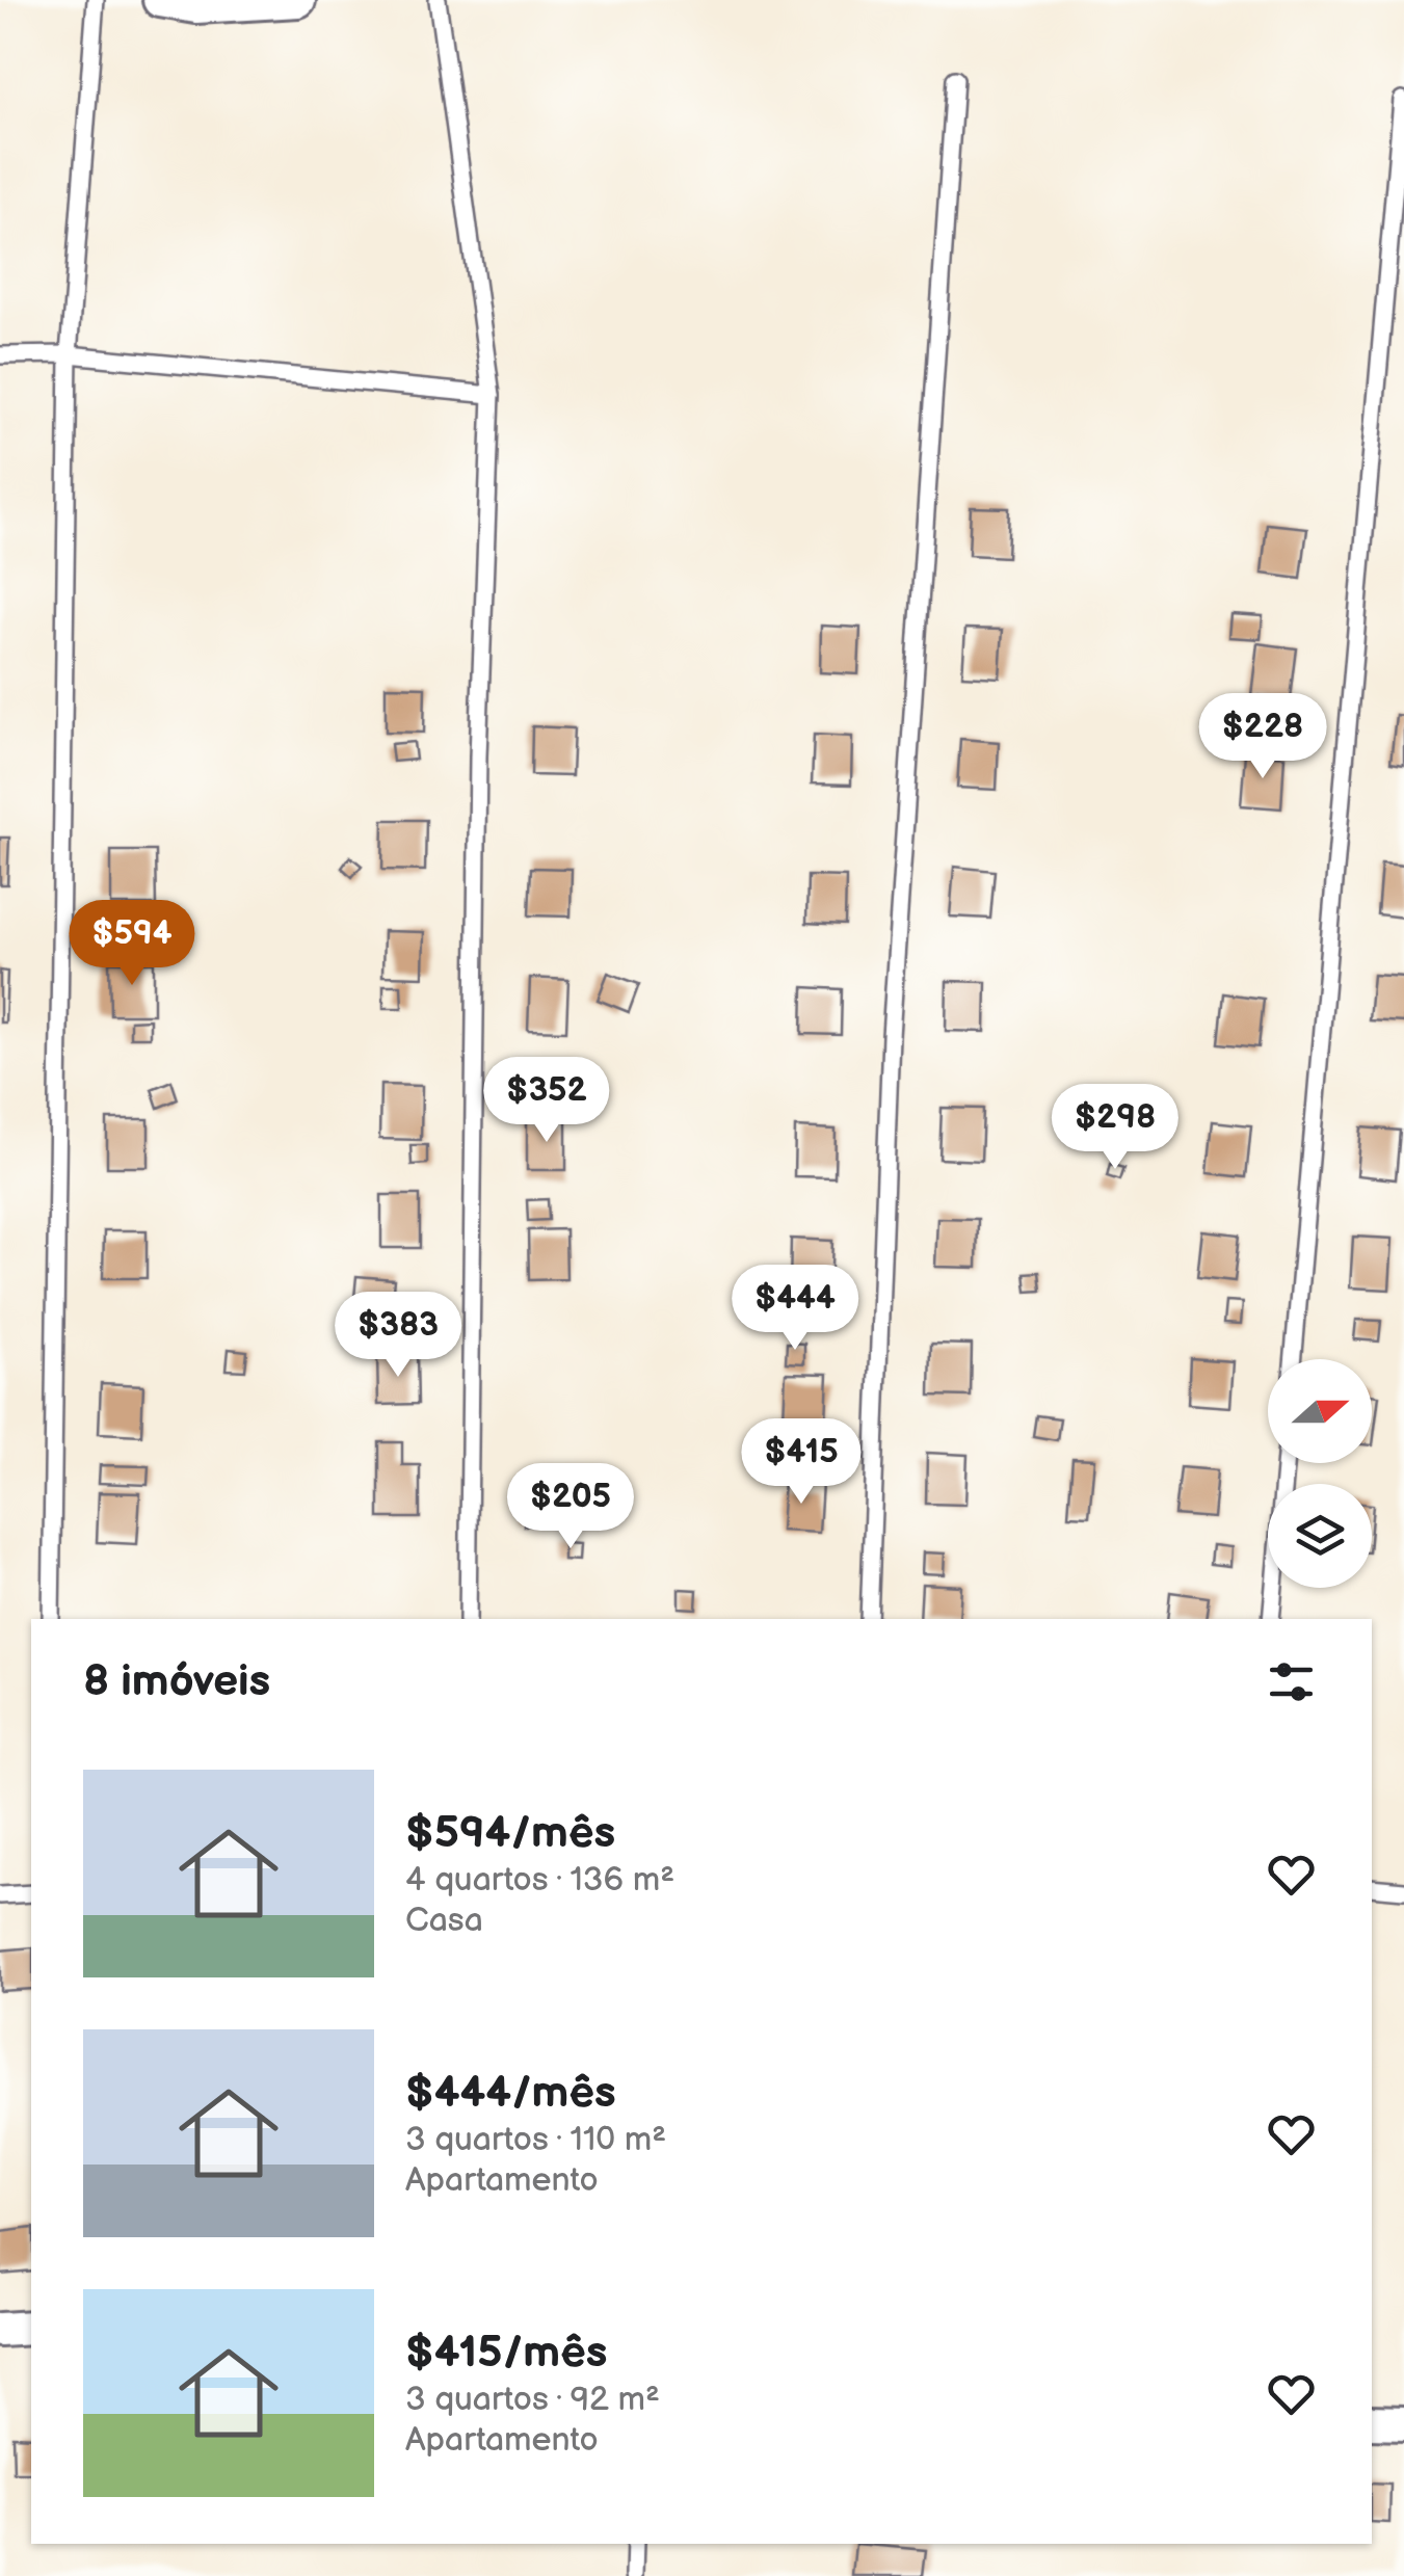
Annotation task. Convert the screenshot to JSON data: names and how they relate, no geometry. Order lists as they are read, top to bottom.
{
  "north": "right",
  "page": {
    "price": [
      "$228",
      "$594",
      "$352",
      "$298",
      "$444",
      "$383",
      "$415",
      "$205"
    ],
    "heading": "8 imóveis",
    "list": [
      {
        "name": "$594/mês",
        "note": "4 quartos · 136 m² · Casa"
      },
      {
        "name": "$444/mês",
        "note": "3 quartos · 110 m² · Apartamento"
      },
      {
        "name": "$415/mês",
        "note": "3 quartos · 92 m² · Apartamento"
      }
    ]
  }
}
